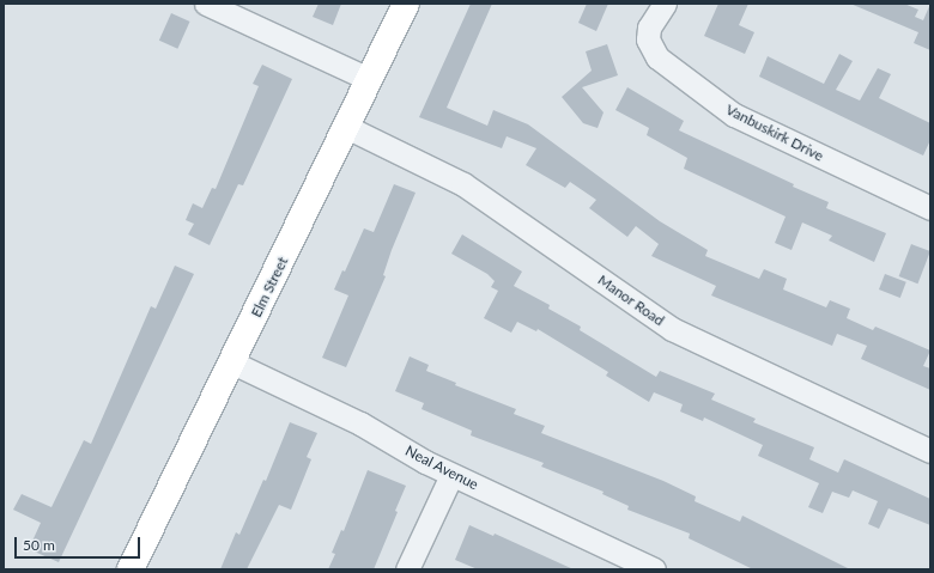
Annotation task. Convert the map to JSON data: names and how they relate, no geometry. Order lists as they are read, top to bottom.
{
  "streets": {
    "main road": ["Elm Street"],
    "street": ["Vanbuskirk Drive", "Manor Road", "Neal Avenue"]
  },
  "crossings": [
    ["Elm Street", "Manor Road"],
    ["Elm Street", "Neal Avenue"]
  ],
  "scale_bar": "50 m"
}
